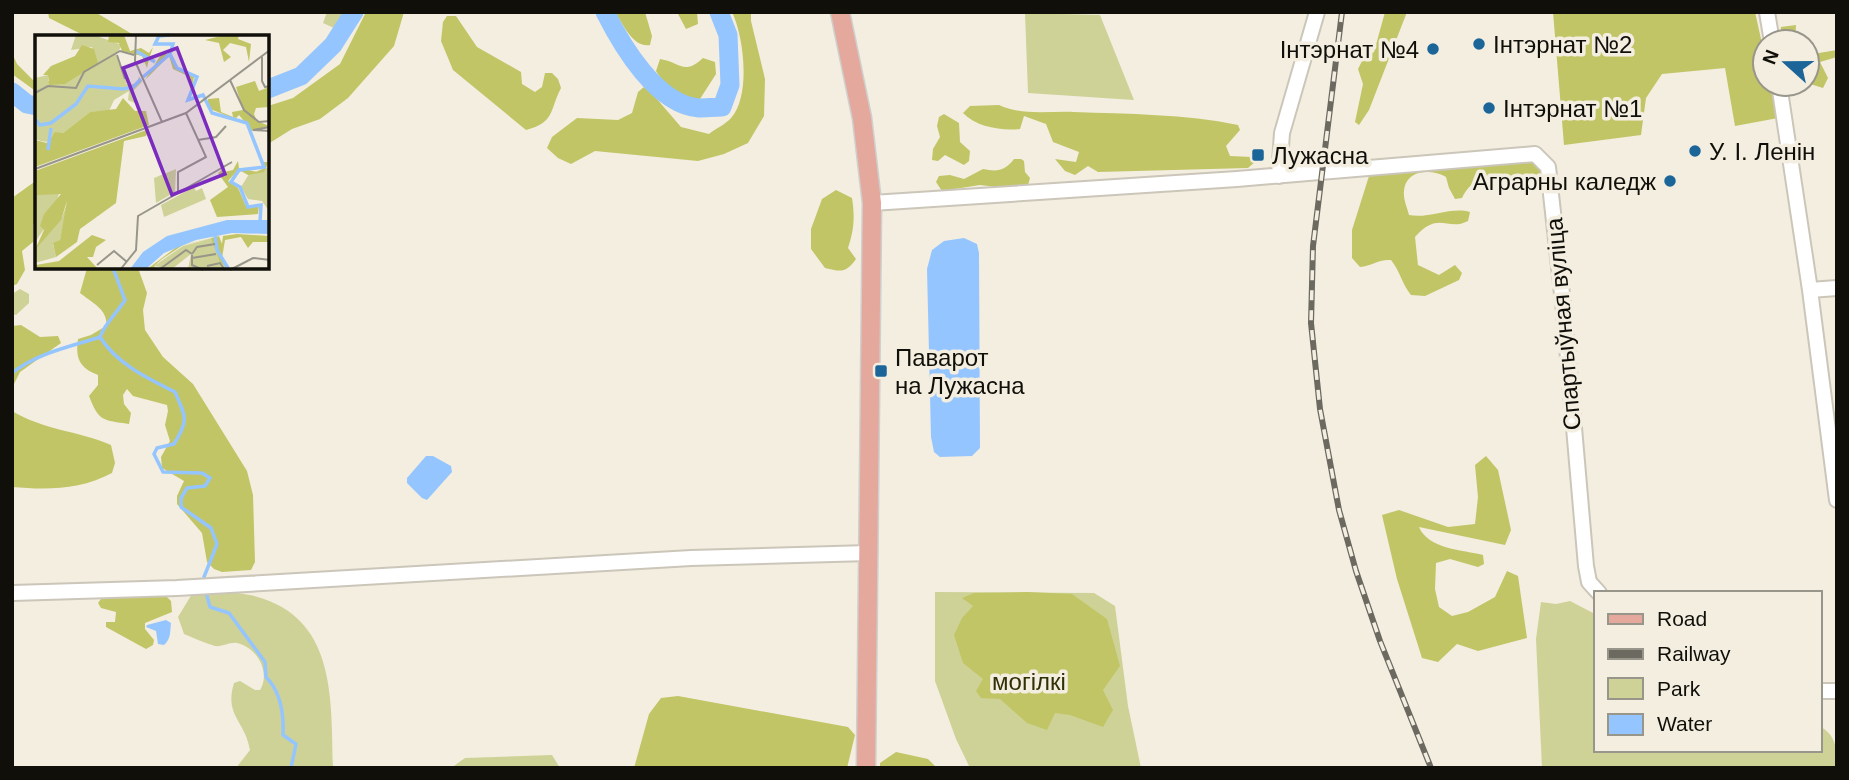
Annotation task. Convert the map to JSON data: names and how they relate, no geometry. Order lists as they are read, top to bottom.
{
  "streets": {
    "street": ["Спартыўная вуліца"]
  },
  "parks": ["могілкі"],
  "places": {
    "other": [
      "Інтэрнат №2",
      "Інтэрнат №4",
      "Інтэрнат №1",
      "У. І. Ленін",
      "Аграрны каледж"
    ],
    "transit": ["Лужасна", "Паварот на Лужасна"]
  },
  "legend": [
    "Road",
    "Railway",
    "Park",
    "Water"
  ],
  "north": "left"
}
